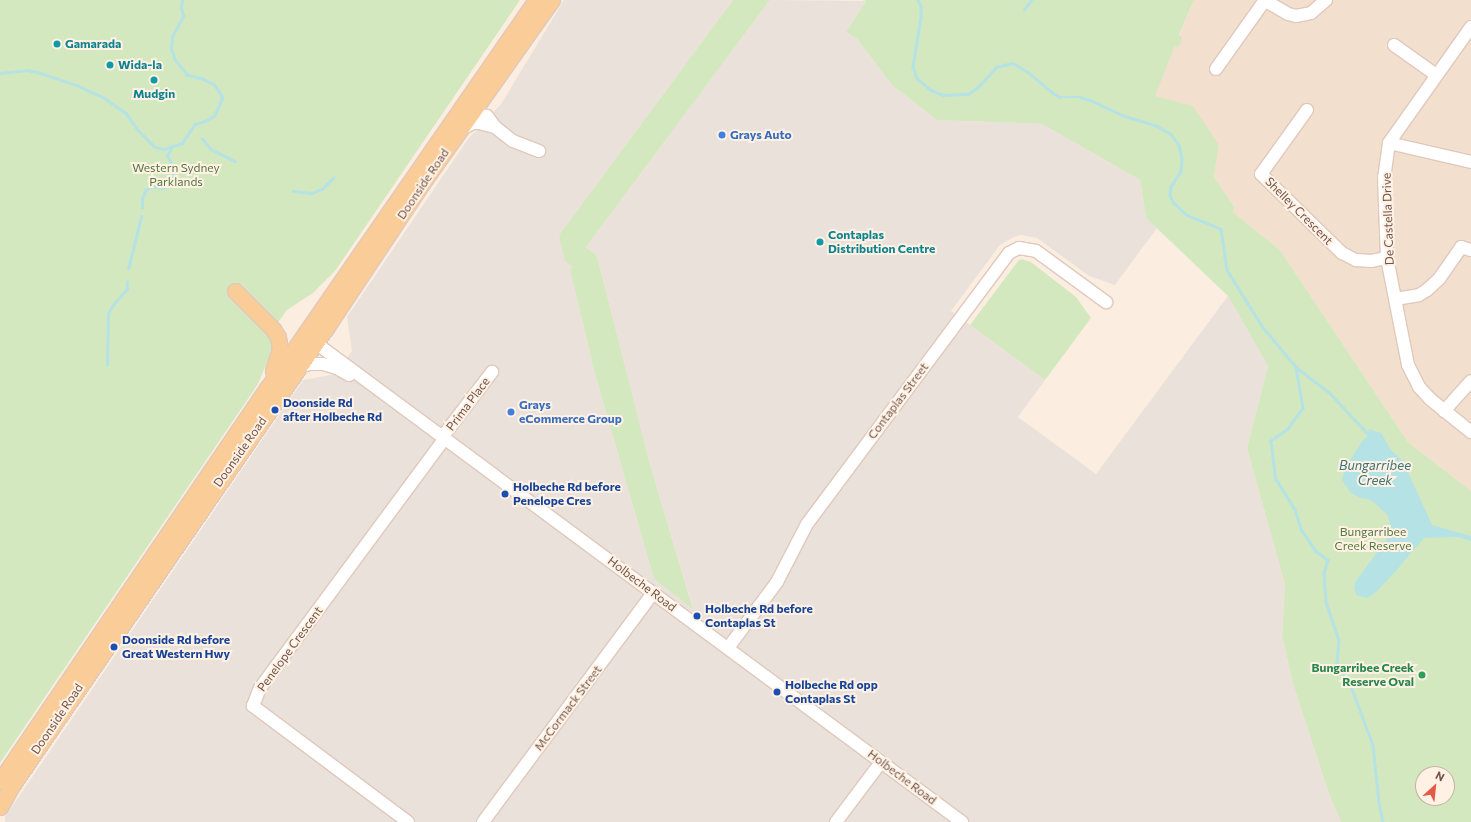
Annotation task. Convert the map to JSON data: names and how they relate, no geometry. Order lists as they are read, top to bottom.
{
  "streets": {
    "main road": ["Doonside Road"],
    "street": [
      "Shelley Crescent",
      "De Castella Drive",
      "Contaplas Street",
      "Prima Place",
      "Holbeche Road",
      "Penelope Crescent",
      "McCormack Street"
    ]
  },
  "crossings": [
    ["Doonside Road", "Holbeche Road"],
    ["Shelley Crescent", "De Castella Drive"],
    ["Contaplas Street", "Holbeche Road"],
    ["Prima Place", "Holbeche Road"],
    ["Prima Place", "Penelope Crescent"],
    ["Holbeche Road", "Penelope Crescent"],
    ["Holbeche Road", "McCormack Street"]
  ],
  "water": ["Bungarribee Creek"],
  "parks": ["Western Sydney Parklands", "Bungarribee Creek Reserve"],
  "places": [
    "Gamarada",
    "Wida-la",
    "Mudgin",
    "Grays Auto",
    "Contaplas Distribution Centre",
    "Doonside Rd after Holbeche Rd",
    "Grays eCommerce Group",
    "Holbeche Rd before Penelope Cres",
    "Holbeche Rd before Contaplas St",
    "Doonside Rd before Great Western Hwy",
    "Bungarribee Creek Reserve Oval",
    "Holbeche Rd opp Contaplas St"
  ],
  "north": "top right"
}
